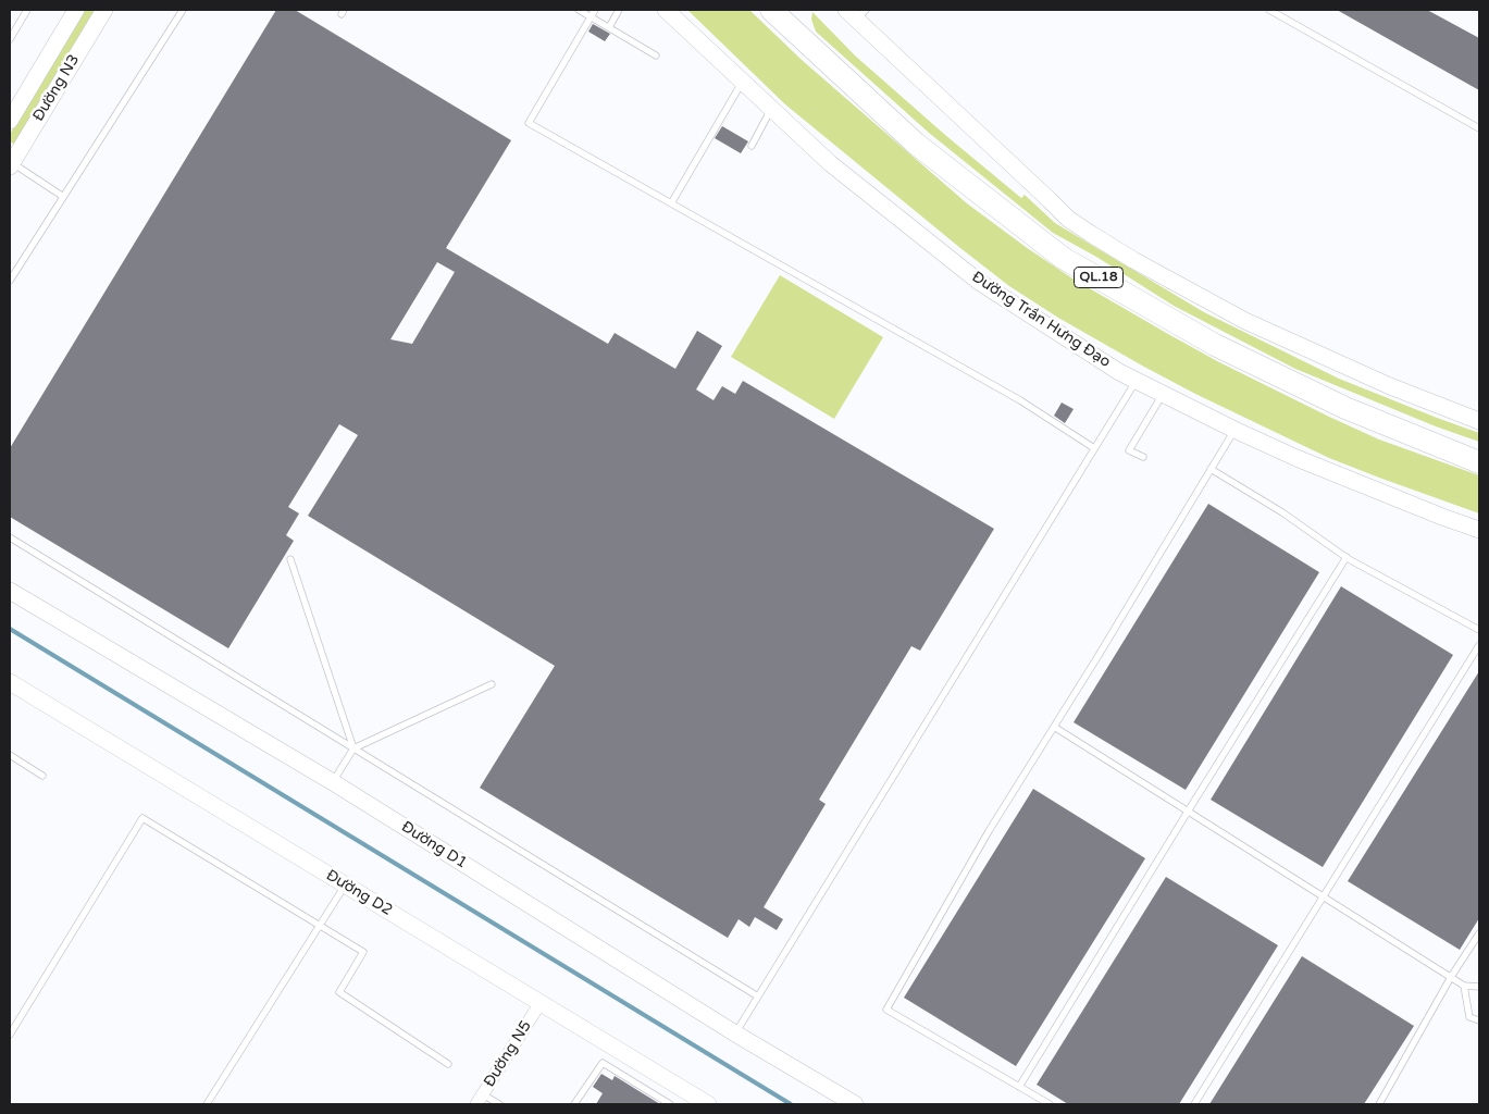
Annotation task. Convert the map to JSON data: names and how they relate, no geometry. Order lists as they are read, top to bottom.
{
  "streets": {
    "highway": ["QL.18"],
    "street": [
      "Đường N3",
      "Đường Trần Hưng Đạo",
      "Đường D1",
      "Đường D2",
      "Đường N5"
    ]
  },
  "crossings": [
    ["Đường D2", "Đường N5"]
  ]
}
